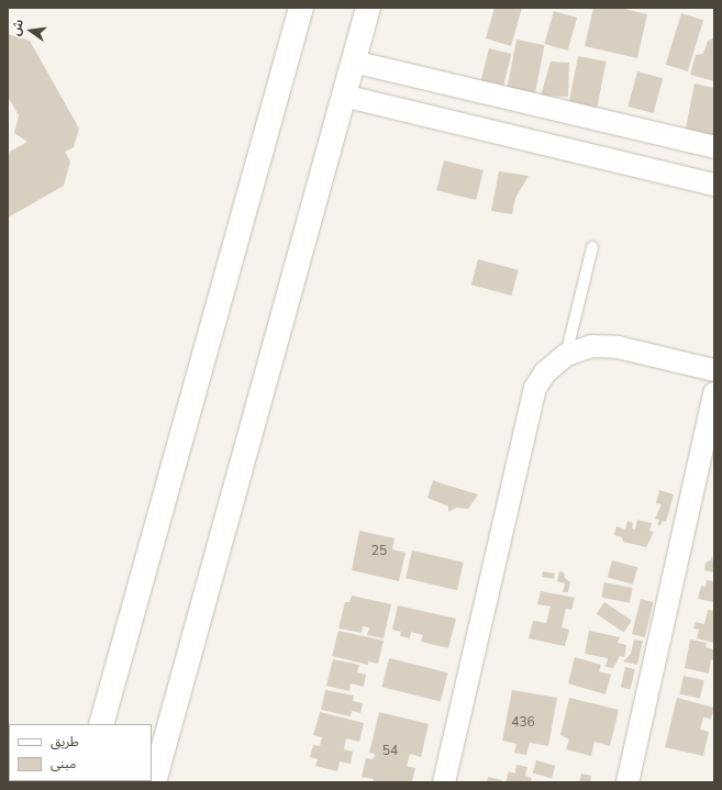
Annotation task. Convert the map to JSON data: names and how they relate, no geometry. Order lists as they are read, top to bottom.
{
  "house_numbers": ["25", "436", "54"],
  "legend": ["طريق", "مبنى"],
  "north": "left"
}
